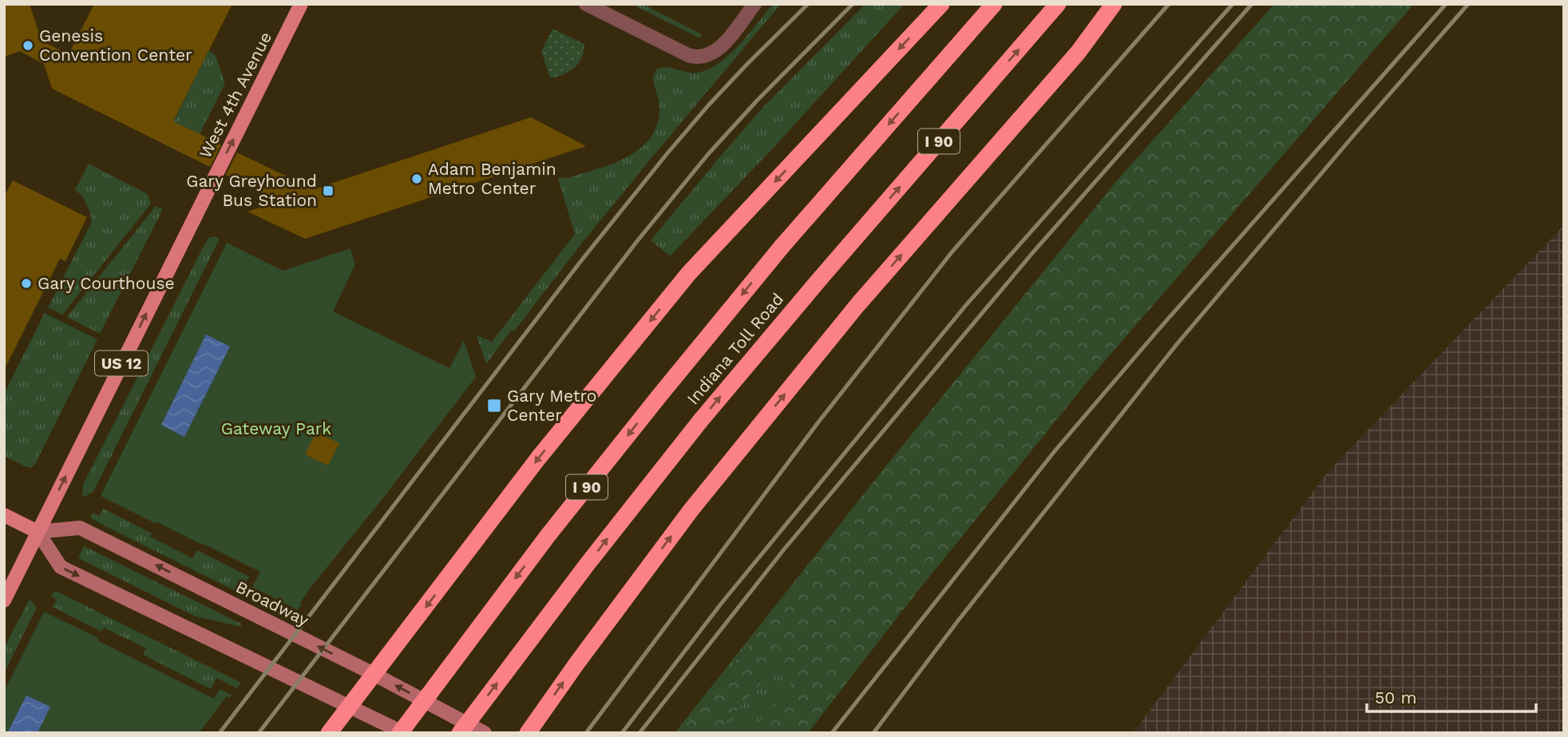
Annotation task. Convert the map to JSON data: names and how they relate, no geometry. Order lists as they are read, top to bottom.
{
  "streets": {
    "highway": ["I 90", "Indiana Toll Road"],
    "main road": ["West 4th Avenue", "US 12", "Broadway"]
  },
  "crossings": [
    ["West 4th Avenue", "US 12"],
    ["West 4th Avenue", "Broadway"],
    ["US 12", "Broadway"]
  ],
  "one_way": ["West 4th Avenue"],
  "parks": ["Gateway Park"],
  "places": {
    "other": ["Genesis Convention Center", "Adam Benjamin Metro Center", "Gary Courthouse"],
    "transit": ["Gary Greyhound Bus Station", "Gary Metro Center"]
  },
  "scale_bar": "50 m"
}
